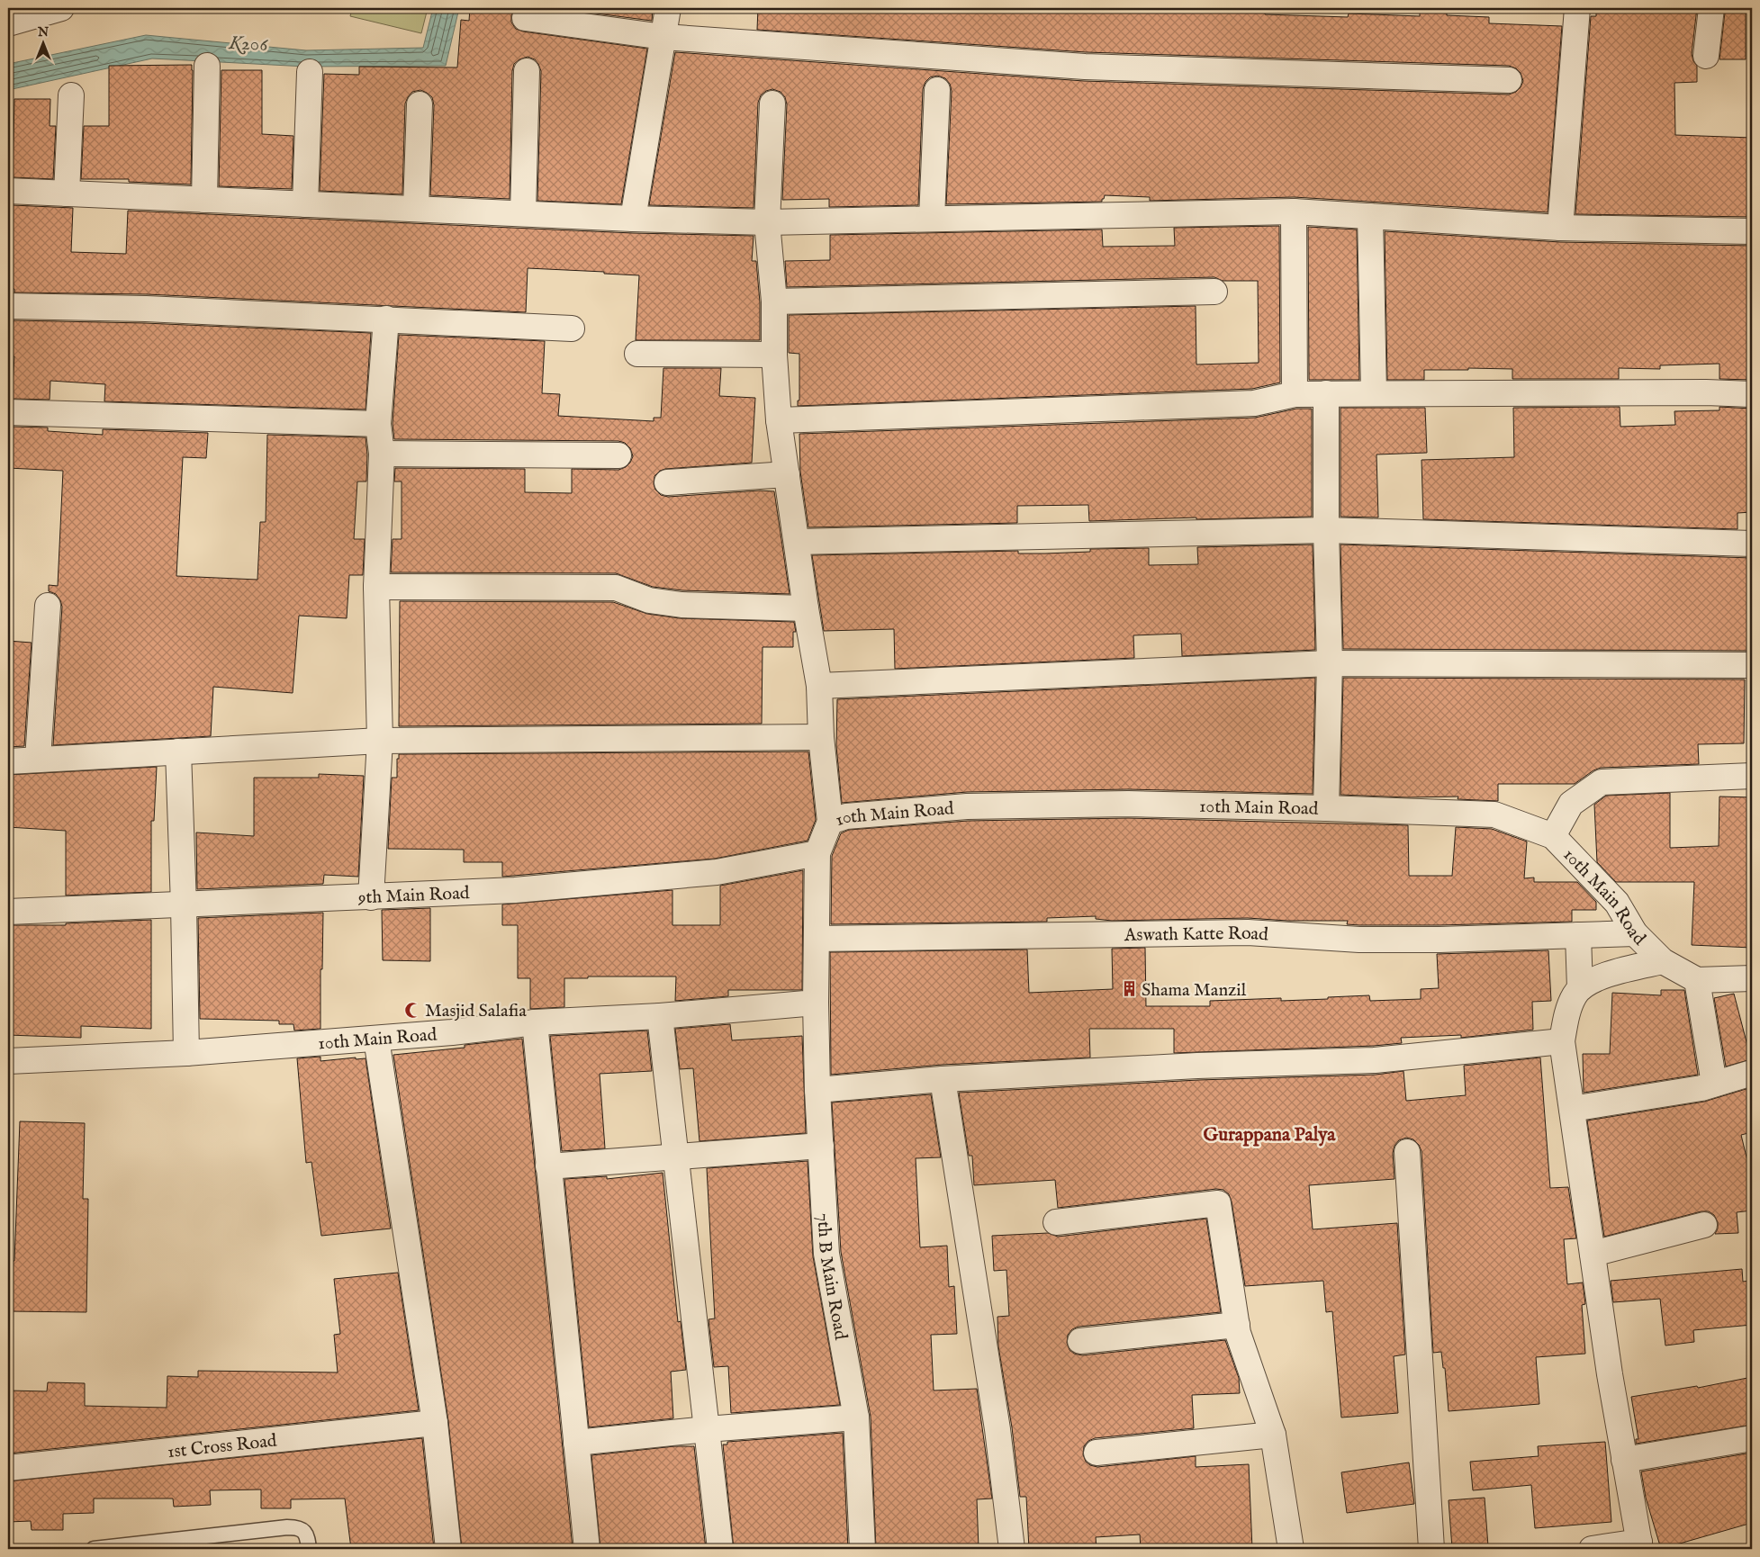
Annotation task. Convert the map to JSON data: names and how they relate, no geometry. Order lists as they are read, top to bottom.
{
  "streets": {
    "street": [
      "10th Main Road",
      "9th Main Road",
      "Aswath Katte Road",
      "7th B Main Road",
      "1st Cross Road"
    ]
  },
  "crossings": [
    ["10th Main Road", "9th Main Road"],
    ["10th Main Road", "Aswath Katte Road"],
    ["10th Main Road", "7th B Main Road"]
  ],
  "districts": ["Gurappana Palya"],
  "water": ["K206"],
  "places": {
    "building": ["Shama Manzil"],
    "mosque": ["Masjid Salafia"]
  },
  "north": "top"
}
